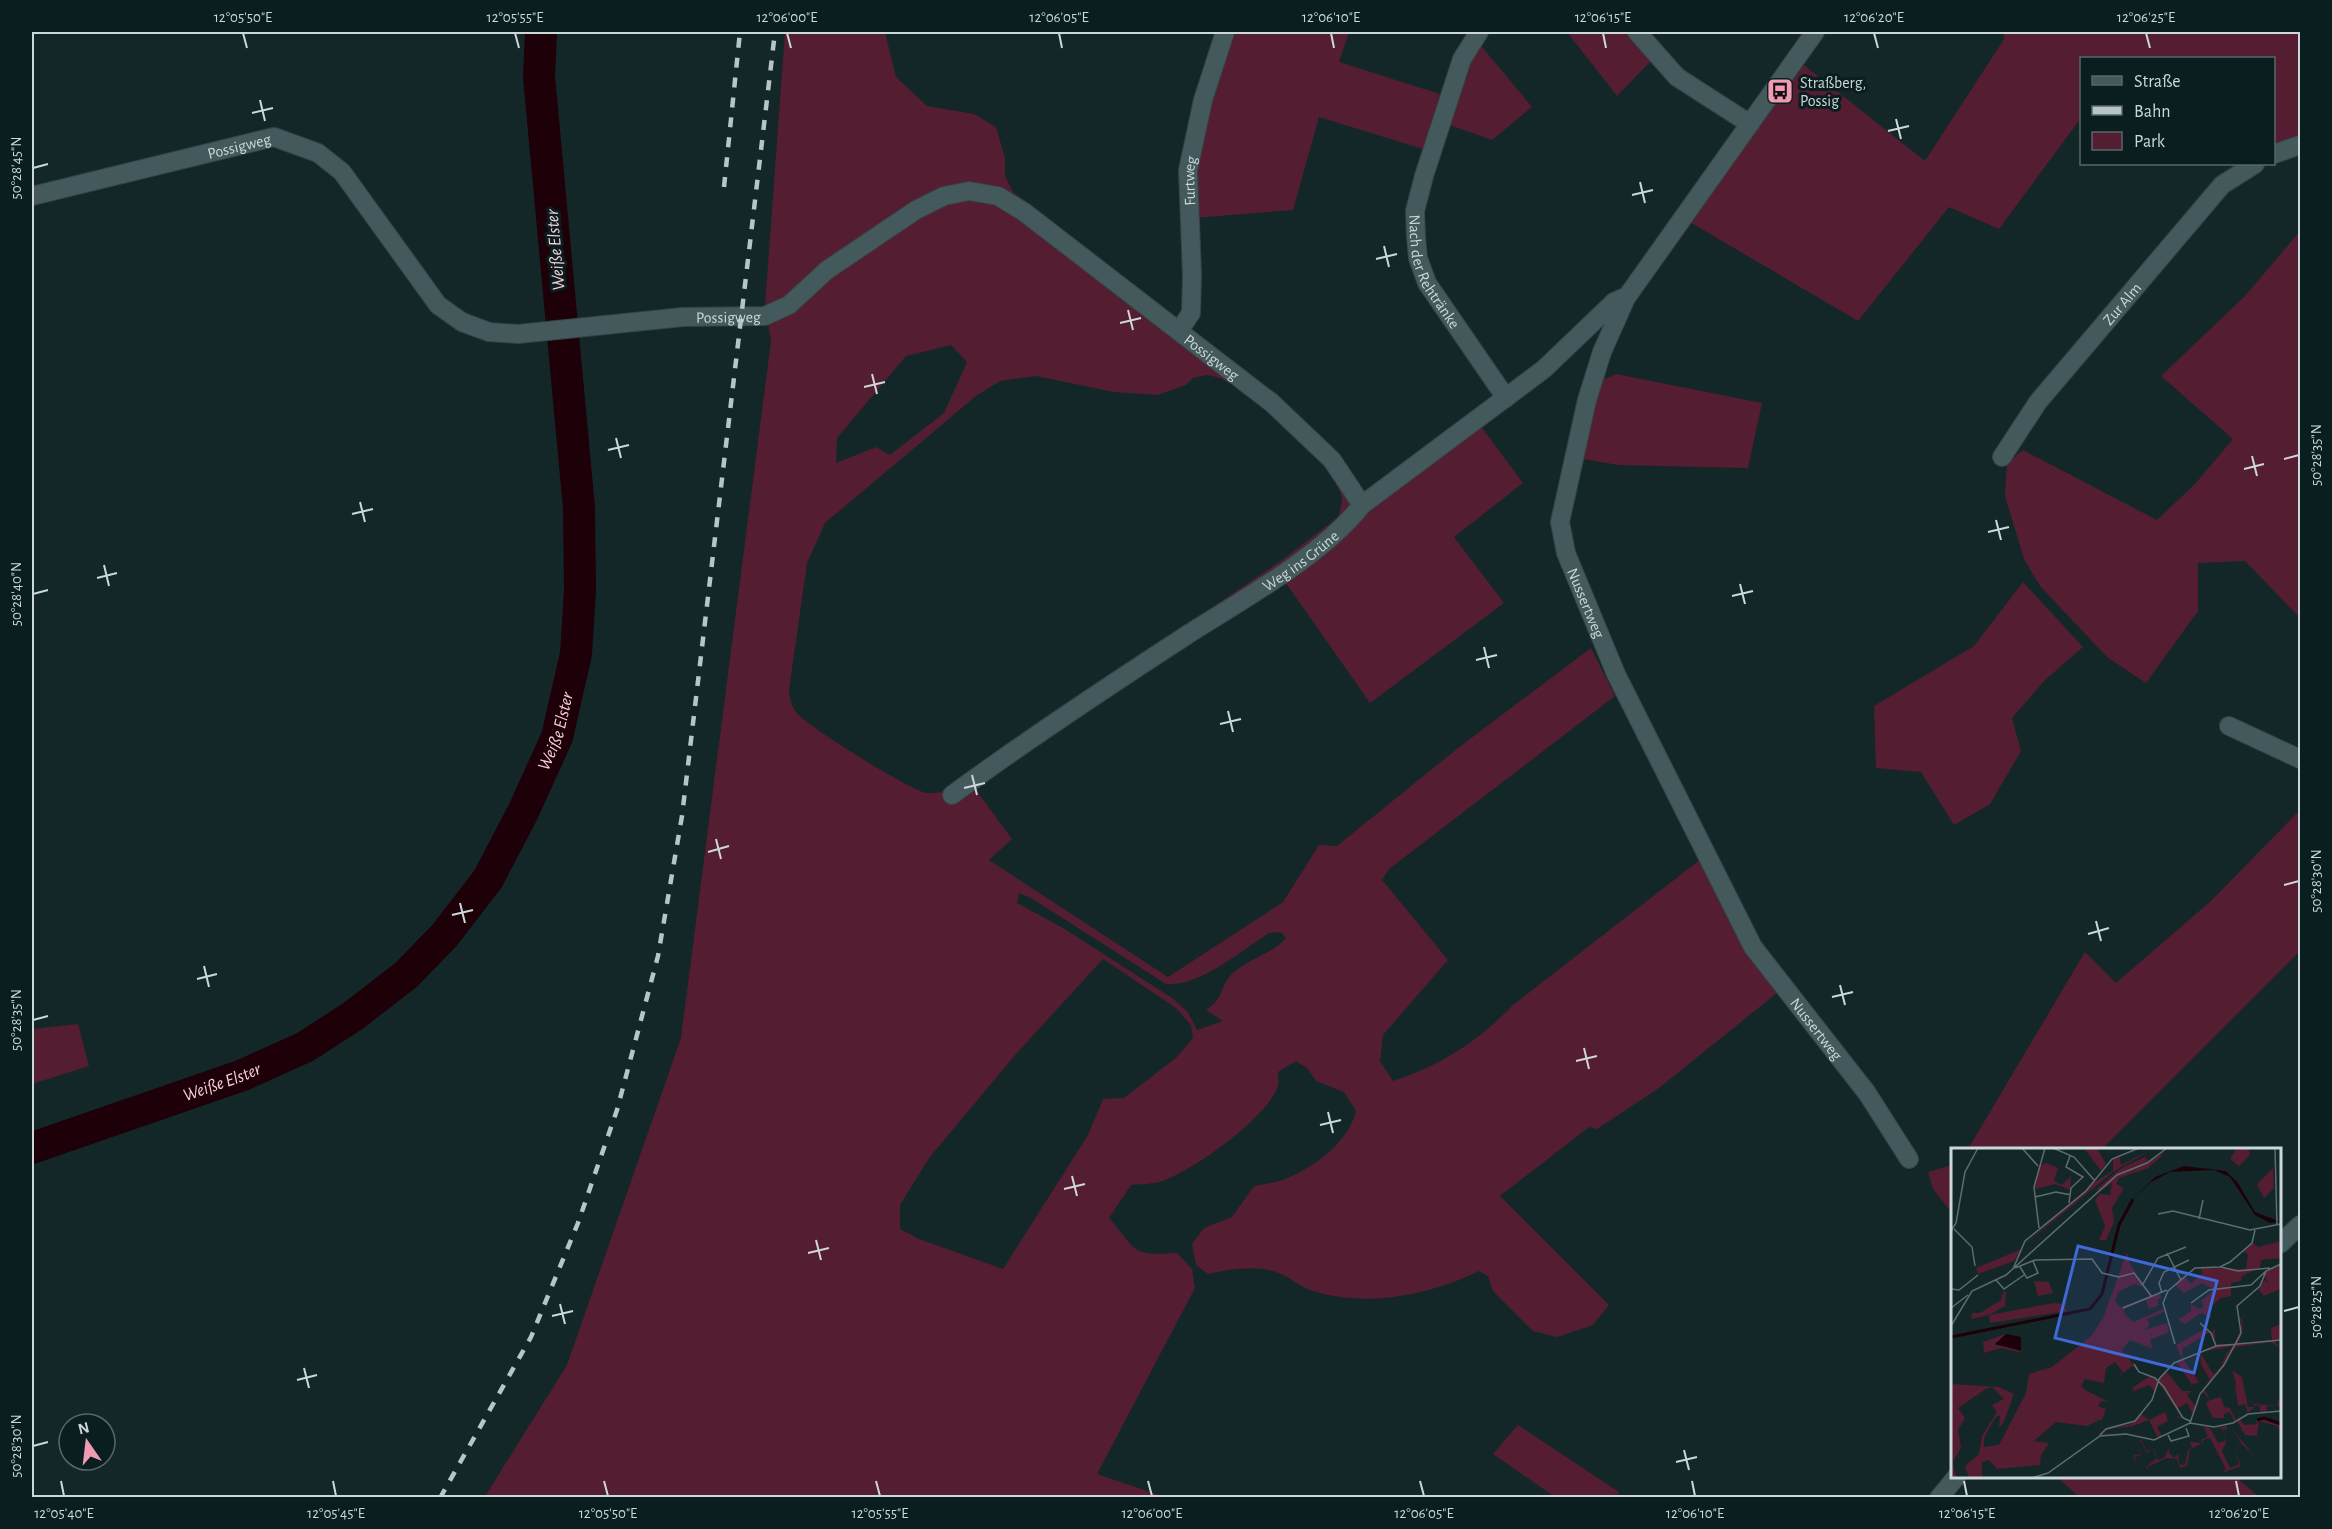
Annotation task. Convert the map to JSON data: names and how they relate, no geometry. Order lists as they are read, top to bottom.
{
  "streets": {
    "street": [
      "Possigweg",
      "Furtweg",
      "Nach der Rehtränke",
      "Zur Alm",
      "Weg ins Grüne",
      "Nussertweg"
    ]
  },
  "crossings": [
    ["Possigweg", "Furtweg"],
    ["Possigweg", "Weg ins Grüne"],
    ["Nach der Rehtränke", "Weg ins Grüne"],
    ["Weg ins Grüne", "Nussertweg"]
  ],
  "water": ["Weiße Elster"],
  "places": {
    "bus stop": ["Straßberg, Possig"]
  },
  "legend": ["Straße", "Bahn", "Park"],
  "north": "top",
  "coordinates": [
    "12°05'50\"E",
    "12°05'55\"E",
    "12°06'00\"E",
    "12°06'05\"E",
    "12°06'10\"E",
    "12°06'15\"E",
    "12°06'20\"E",
    "12°06'25\"E",
    "50°28'45\"N",
    "50°28'35\"N",
    "50°28'40\"N",
    "50°28'30\"N",
    "50°28'25\"N",
    "12°05'40\"E",
    "12°05'45\"E"
  ]
}
